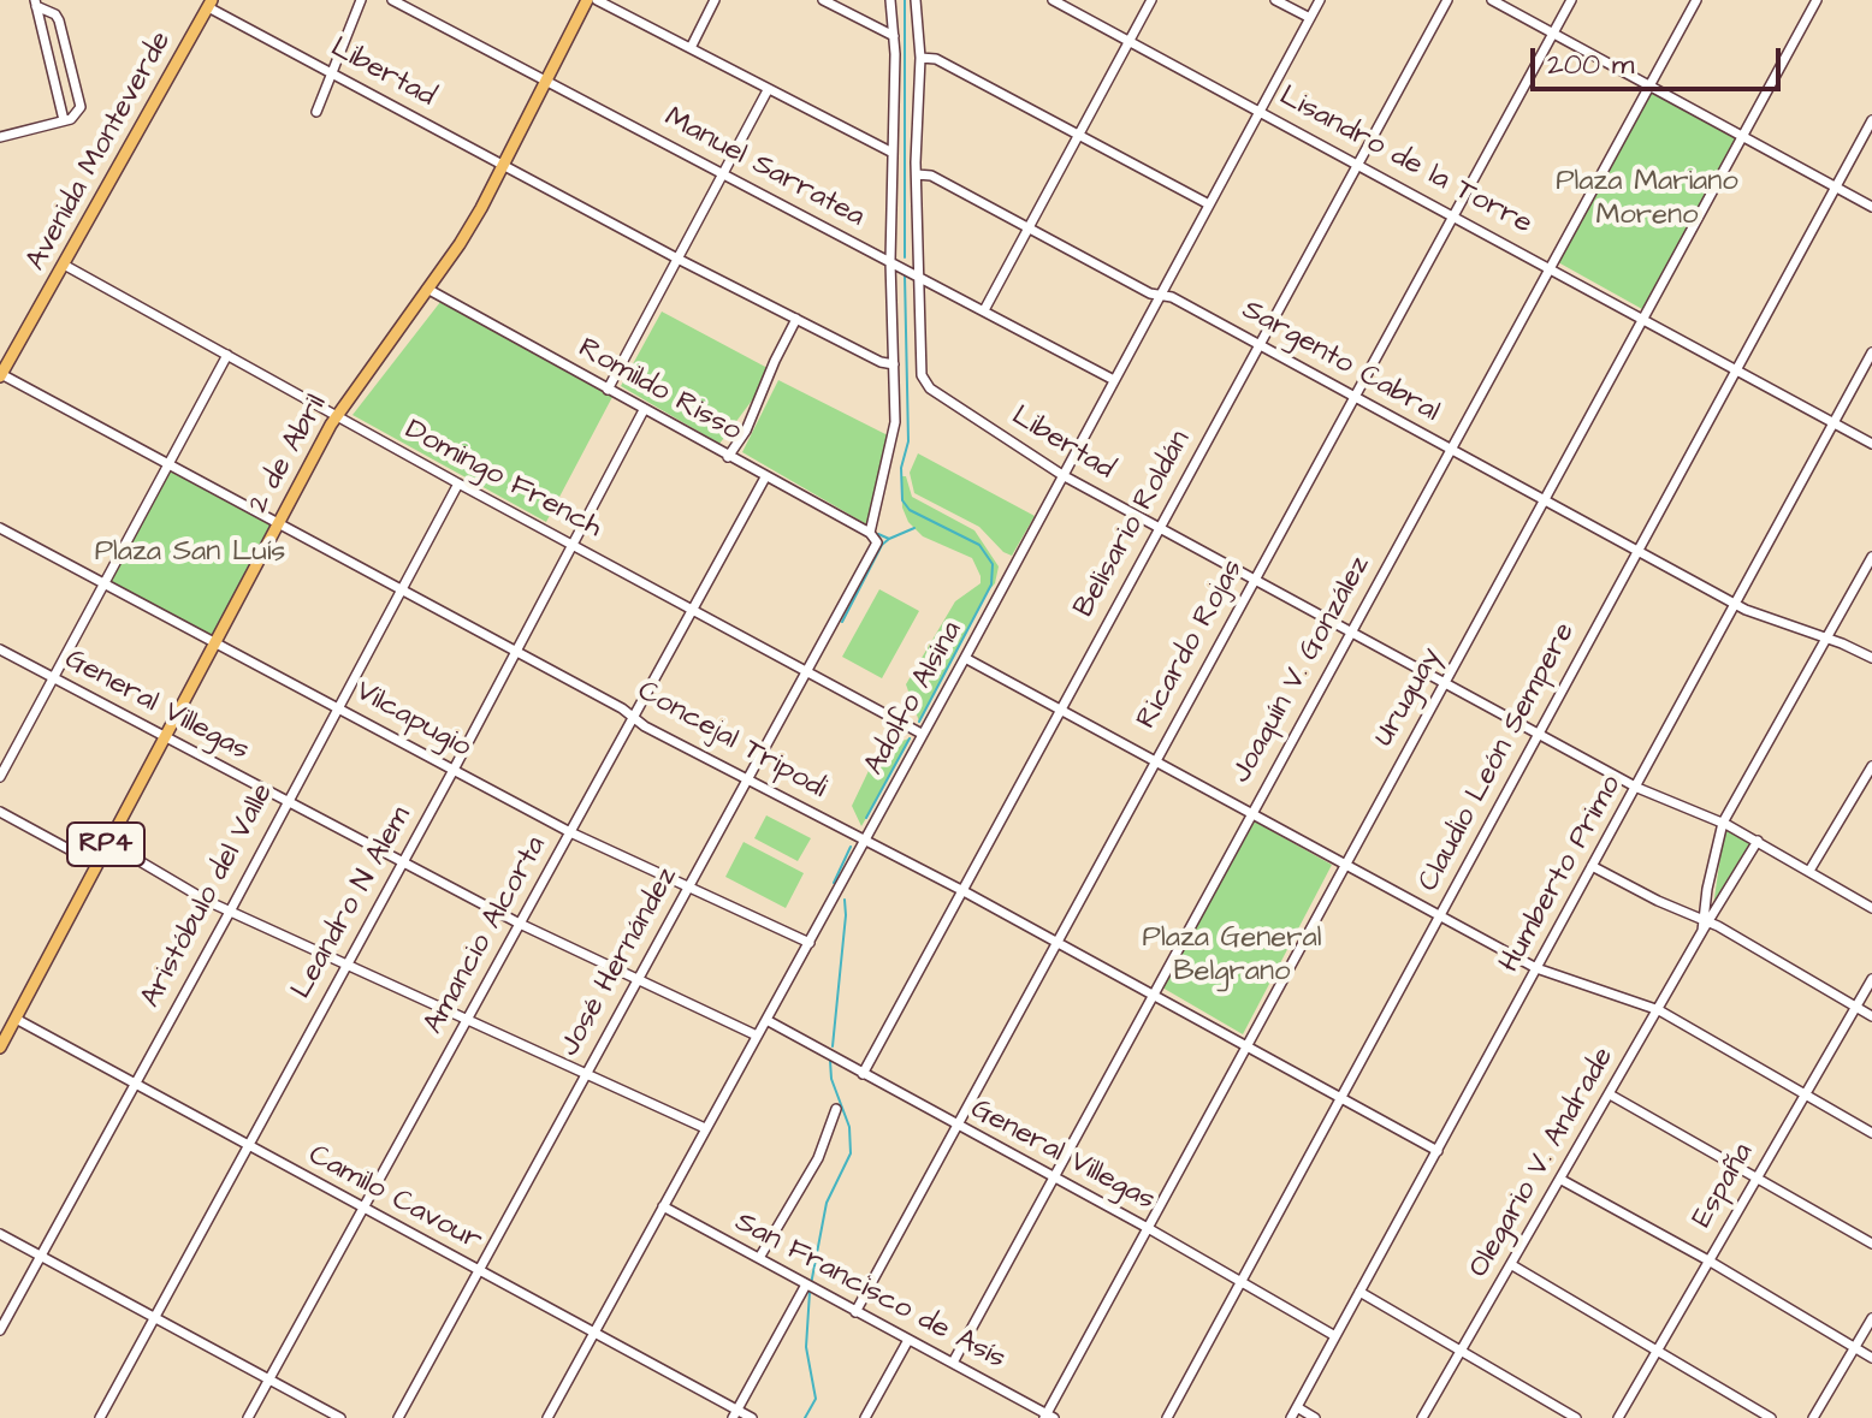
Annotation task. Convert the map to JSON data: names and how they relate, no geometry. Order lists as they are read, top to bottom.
{
  "streets": {
    "main road": ["Avenida Monteverde", "2 de Abril", "RP4"],
    "street": [
      "Libertad",
      "Lisandro de la Torre",
      "Manuel Sarratea",
      "Sargento Cabral",
      "Romildo Risso",
      "Domingo French",
      "Belisario Roldán",
      "Ricardo Rojas",
      "Joaquín V. González",
      "Uruguay",
      "Adolfo Alsina",
      "General Villegas",
      "Vilcapugio",
      "Concejal Tripodi",
      "Claudio León Sempere",
      "Humberto Primo",
      "Aristóbulo del Valle",
      "Leandro N Alem",
      "Amancio Alcorta",
      "José Hernández",
      "Olegario V. Andrade",
      "España",
      "Camilo Cavour",
      "San Francisco de Asís"
    ]
  },
  "crossings": [
    ["Libertad", "Avenida Monteverde"],
    ["Libertad", "Manuel Sarratea"],
    ["Libertad", "2 de Abril"],
    ["Libertad", "Belisario Roldán"],
    ["Libertad", "Ricardo Rojas"],
    ["Libertad", "Joaquín V. González"],
    ["Libertad", "Uruguay"],
    ["Libertad", "Adolfo Alsina"],
    ["Libertad", "Claudio León Sempere"],
    ["Libertad", "Humberto Primo"],
    ["Libertad", "Olegario V. Andrade"],
    ["Avenida Monteverde", "Domingo French"],
    ["Avenida Monteverde", "Concejal Tripodi"],
    ["Lisandro de la Torre", "Belisario Roldán"],
    ["Lisandro de la Torre", "Ricardo Rojas"],
    ["Lisandro de la Torre", "Joaquín V. González"],
    ["Lisandro de la Torre", "Uruguay"],
    ["Lisandro de la Torre", "Adolfo Alsina"],
    ["Lisandro de la Torre", "Claudio León Sempere"],
    ["Lisandro de la Torre", "Humberto Primo"],
    ["Manuel Sarratea", "2 de Abril"],
    ["Manuel Sarratea", "Adolfo Alsina"],
    ["Sargento Cabral", "Belisario Roldán"],
    ["Sargento Cabral", "Ricardo Rojas"],
    ["Sargento Cabral", "Joaquín V. González"],
    ["Sargento Cabral", "Uruguay"],
    ["Sargento Cabral", "Adolfo Alsina"],
    ["Sargento Cabral", "Claudio León Sempere"],
    ["Sargento Cabral", "Humberto Primo"],
    ["Sargento Cabral", "Olegario V. Andrade"],
    ["Romildo Risso", "2 de Abril"],
    ["Romildo Risso", "Leandro N Alem"],
    ["Romildo Risso", "Amancio Alcorta"],
    ["Romildo Risso", "José Hernández"],
    ["2 de Abril", "Domingo French"],
    ["2 de Abril", "General Villegas"],
    ["2 de Abril", "Vilcapugio"],
    ["2 de Abril", "Concejal Tripodi"],
    ["2 de Abril", "Camilo Cavour"],
    ["Domingo French", "Adolfo Alsina"],
    ["Domingo French", "Aristóbulo del Valle"],
    ["Domingo French", "Leandro N Alem"],
    ["Domingo French", "Amancio Alcorta"],
    ["Domingo French", "José Hernández"],
    ["Belisario Roldán", "General Villegas"],
    ["Belisario Roldán", "Concejal Tripodi"],
    ["Ricardo Rojas", "General Villegas"],
    ["Ricardo Rojas", "Concejal Tripodi"],
    ["Ricardo Rojas", "San Francisco de Asís"],
    ["Joaquín V. González", "General Villegas"],
    ["Joaquín V. González", "Concejal Tripodi"],
    ["Joaquín V. González", "San Francisco de Asís"],
    ["Uruguay", "General Villegas"],
    ["Uruguay", "Concejal Tripodi"],
    ["Uruguay", "San Francisco de Asís"],
    ["Adolfo Alsina", "General Villegas"],
    ["Adolfo Alsina", "Vilcapugio"],
    ["Adolfo Alsina", "Concejal Tripodi"],
    ["Adolfo Alsina", "Camilo Cavour"],
    ["Adolfo Alsina", "San Francisco de Asís"],
    ["General Villegas", "Claudio León Sempere"],
    ["General Villegas", "Humberto Primo"],
    ["General Villegas", "Aristóbulo del Valle"],
    ["General Villegas", "Leandro N Alem"],
    ["General Villegas", "Amancio Alcorta"],
    ["General Villegas", "José Hernández"],
    ["Vilcapugio", "Aristóbulo del Valle"],
    ["Vilcapugio", "Leandro N Alem"],
    ["Vilcapugio", "Amancio Alcorta"],
    ["Vilcapugio", "José Hernández"],
    ["Concejal Tripodi", "Claudio León Sempere"],
    ["Concejal Tripodi", "Humberto Primo"],
    ["Concejal Tripodi", "Aristóbulo del Valle"],
    ["Concejal Tripodi", "Leandro N Alem"],
    ["Concejal Tripodi", "Amancio Alcorta"],
    ["Concejal Tripodi", "José Hernández"],
    ["Aristóbulo del Valle", "Camilo Cavour"],
    ["Leandro N Alem", "Camilo Cavour"],
    ["Amancio Alcorta", "Camilo Cavour"],
    ["José Hernández", "Camilo Cavour"]
  ],
  "parks": ["Plaza Mariano Moreno", "Plaza San Luís", "Plaza General Belgrano"],
  "scale_bar": "200 m"
}
